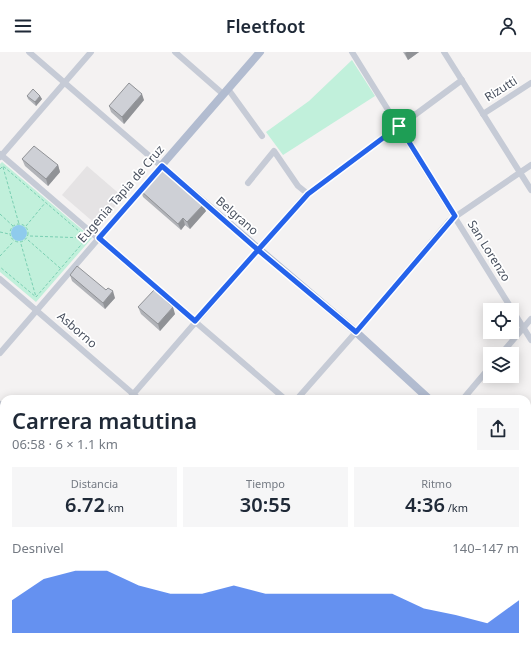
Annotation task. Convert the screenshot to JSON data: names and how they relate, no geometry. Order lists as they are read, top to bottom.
{
  "streets": {
    "main road": ["Eugenia Tapia de Cruz", "Belgrano"],
    "street": ["Rizutti", "San Lorenzo", "Asborno"]
  },
  "crossings": [
    ["Eugenia Tapia de Cruz", "Belgrano"],
    ["Eugenia Tapia de Cruz", "Asborno"]
  ],
  "page": {
    "header": "Fleetfoot",
    "heading": ["Carrera matutina", "06:58 · 6 × 1.1 km"],
    "stats": [
      ["Distancia", "6.72 km"],
      ["Tiempo", "30:55"],
      ["Ritmo", "4:36 /km"]
    ],
    "chart": ["Desnivel", "140–147 m"]
  }
}
